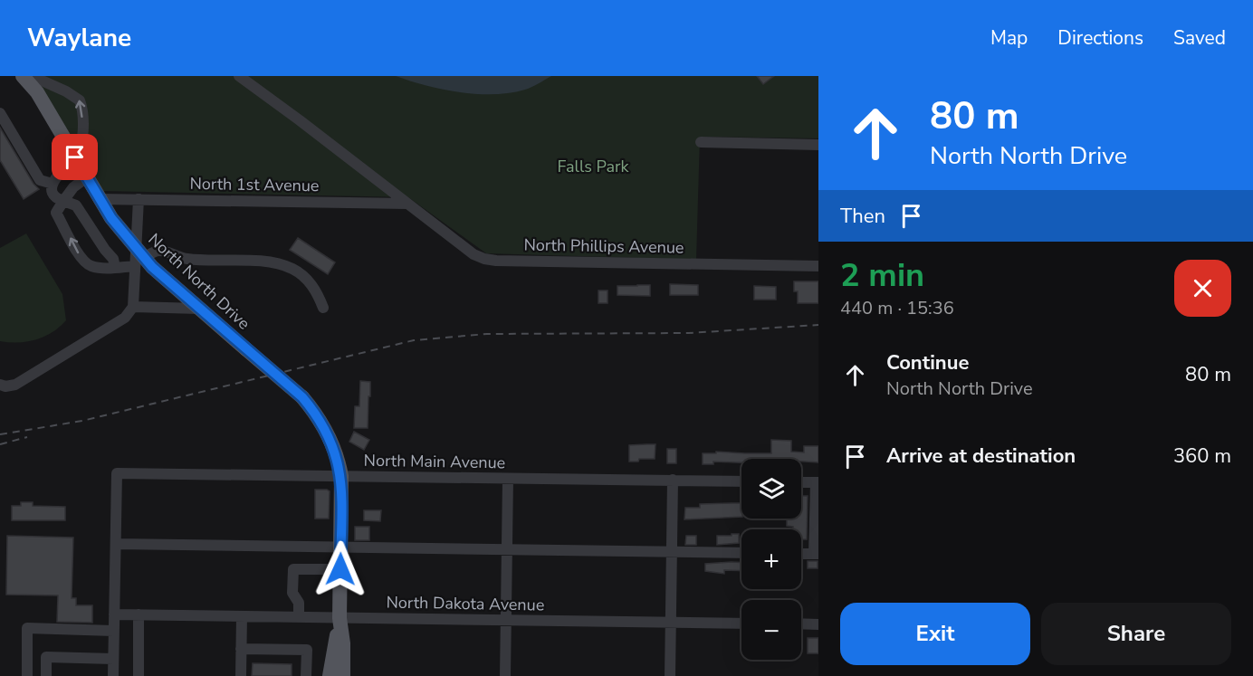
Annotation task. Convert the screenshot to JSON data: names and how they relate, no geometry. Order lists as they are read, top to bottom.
{
  "streets": {
    "main road": ["North North Drive"],
    "street": [
      "North 1st Avenue",
      "North Phillips Avenue",
      "North Main Avenue",
      "North Dakota Avenue"
    ]
  },
  "crossings": [
    ["North 1st Avenue", "North Phillips Avenue"],
    ["North 1st Avenue", "North North Drive"],
    ["North North Drive", "North Main Avenue"],
    ["North North Drive", "North Dakota Avenue"]
  ],
  "parks": ["Falls Park"],
  "page": {
    "header": "Waylane",
    "nav": ["Map", "Directions", "Saved"],
    "turn": ["80 m", "North North Drive"],
    "then": "Then",
    "heading": ["2 min", "440 m · 15:36"],
    "list": [
      {
        "name": "Continue",
        "note": "North North Drive",
        "value": "80 m"
      },
      {
        "name": "Arrive at destination",
        "value": "360 m"
      }
    ],
    "map_buttons": ["+", "−"],
    "buttons": ["Exit", "Share"]
  }
}
